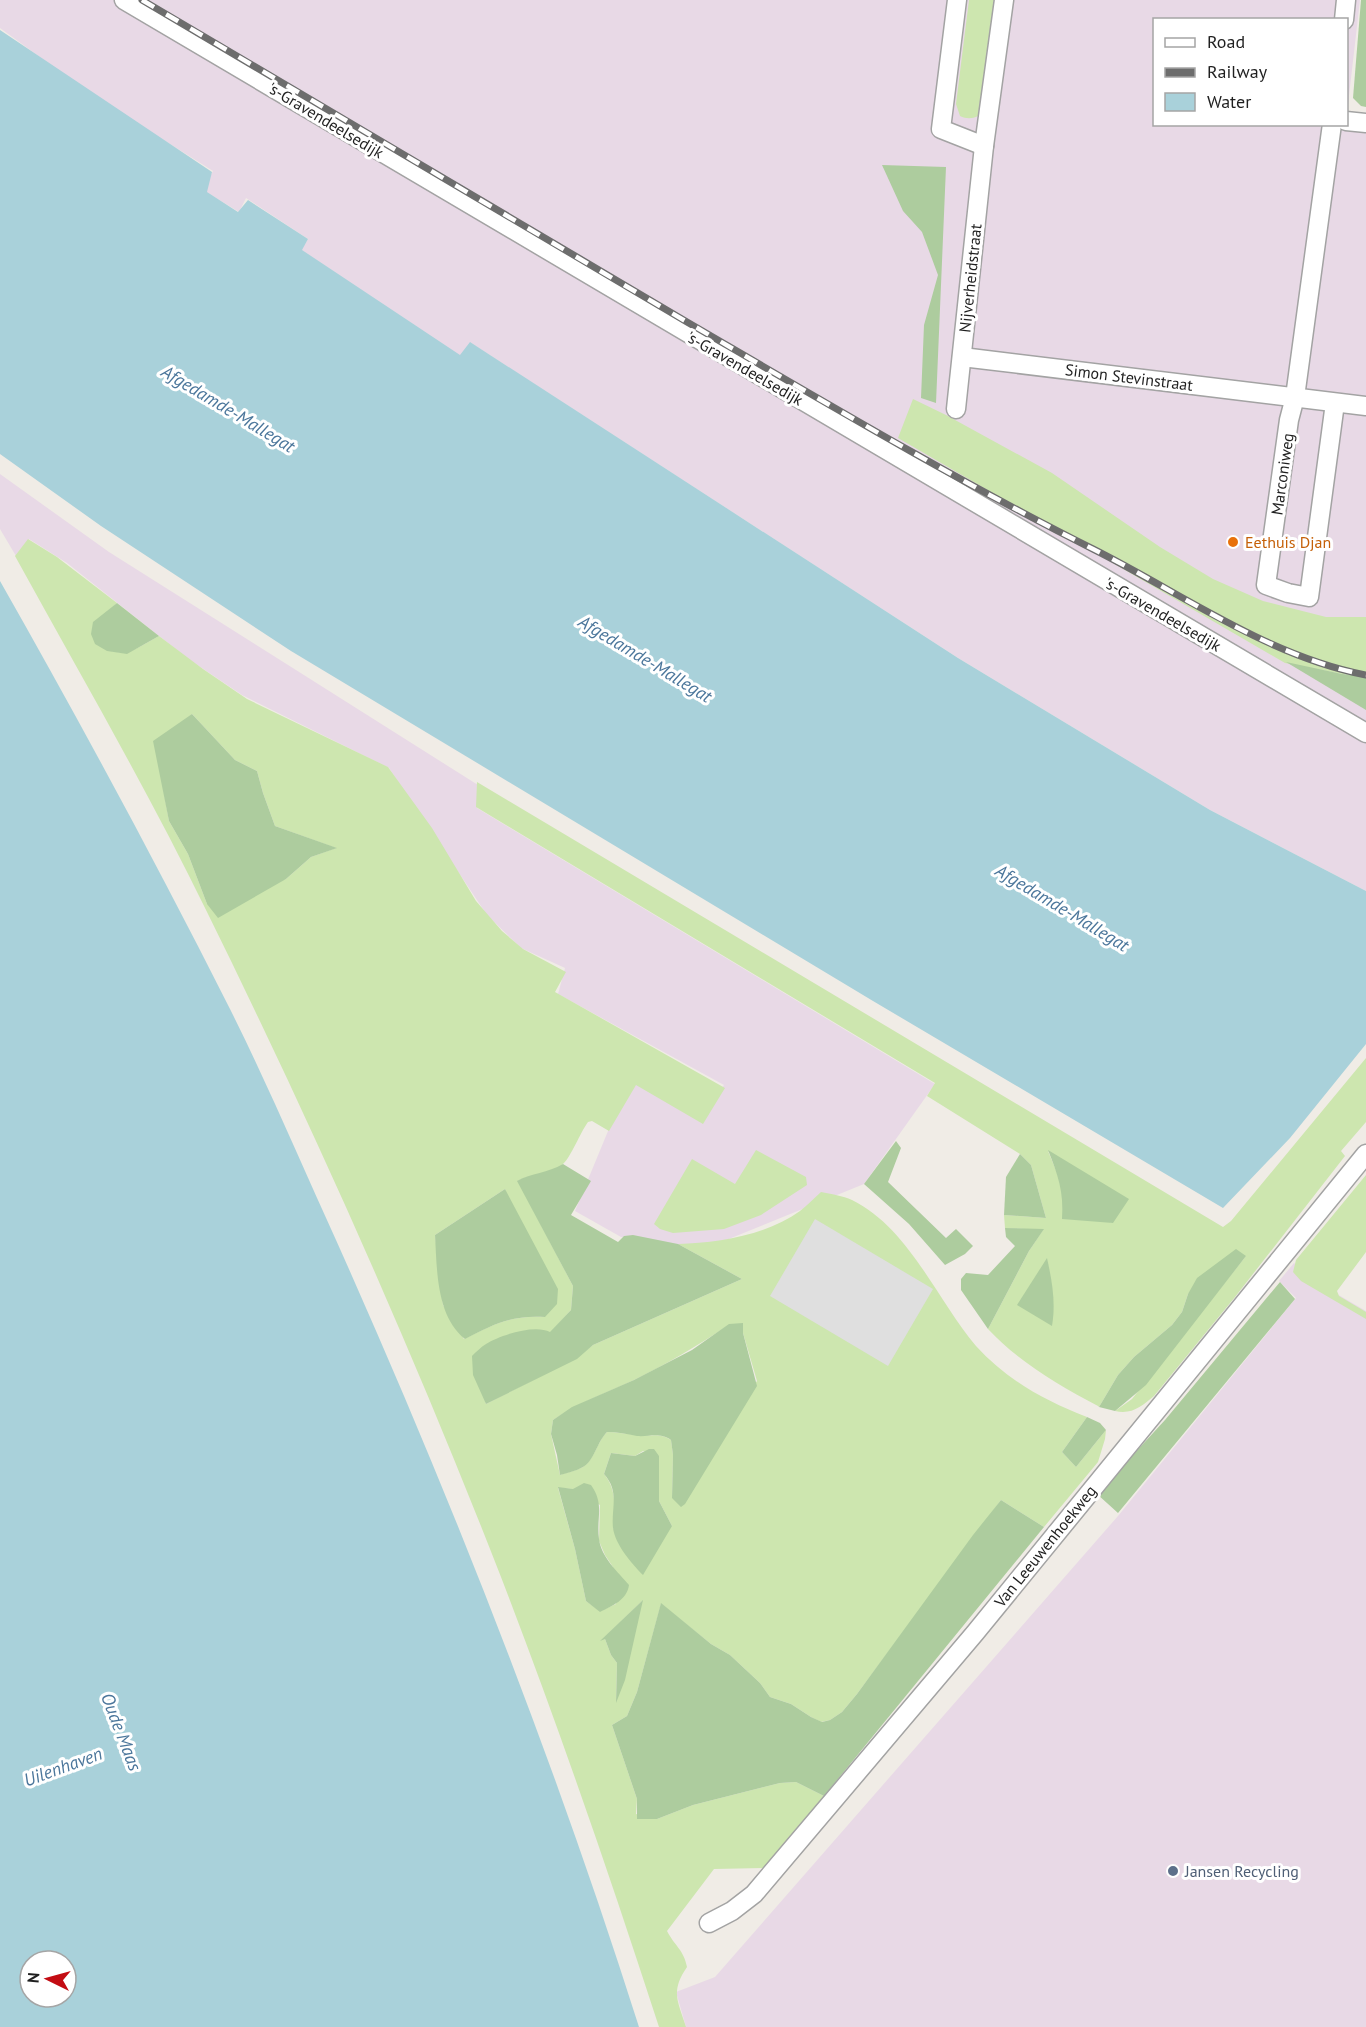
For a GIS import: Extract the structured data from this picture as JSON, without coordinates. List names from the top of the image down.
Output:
{
  "streets": {
    "street": [
      "'s-Gravendeelsedijk",
      "Nijverheidstraat",
      "Simon Stevinstraat",
      "Marconiweg",
      "Van Leeuwenhoekweg"
    ]
  },
  "crossings": [
    ["Nijverheidstraat", "Simon Stevinstraat"],
    ["Simon Stevinstraat", "Marconiweg"]
  ],
  "water": ["Afgedamde-Mallegat", "Oude Maas", "Uilenhaven"],
  "places": ["Eethuis Djan", "Jansen Recycling"],
  "legend": ["Road", "Railway", "Water"],
  "north": "left"
}
